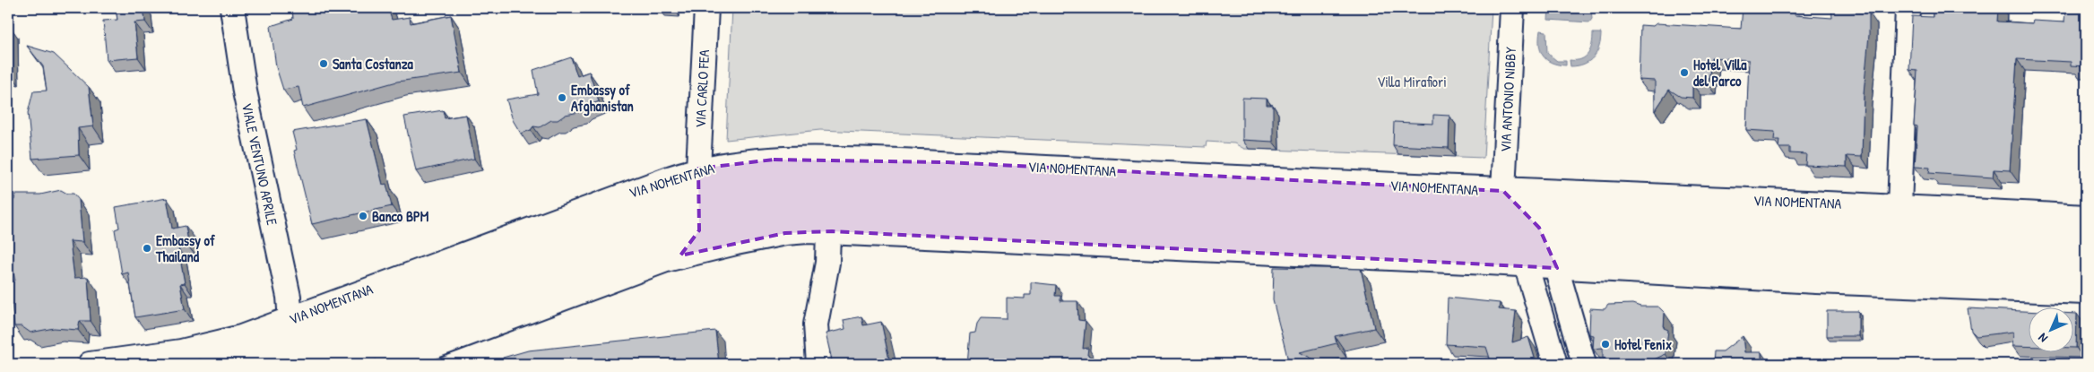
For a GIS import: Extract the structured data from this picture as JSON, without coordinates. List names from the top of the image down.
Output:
{
  "streets": {
    "main road": ["VIA NOMENTANA"],
    "street": ["VIA CARLO FEA", "VIA ANTONIO NIBBY", "VIALE VENTUNO APRILE"]
  },
  "crossings": [
    ["VIA CARLO FEA", "VIA NOMENTANA"],
    ["VIA ANTONIO NIBBY", "VIA NOMENTANA"],
    ["VIALE VENTUNO APRILE", "VIA NOMENTANA"]
  ],
  "parks": ["Villa Mirafiori"],
  "places": [
    "Santa Costanza",
    "Hotel Villa del Parco",
    "Embassy of Afghanistan",
    "Banco BPM",
    "Embassy of Thailand",
    "Hotel Fenix"
  ],
  "north": "bottom left"
}
